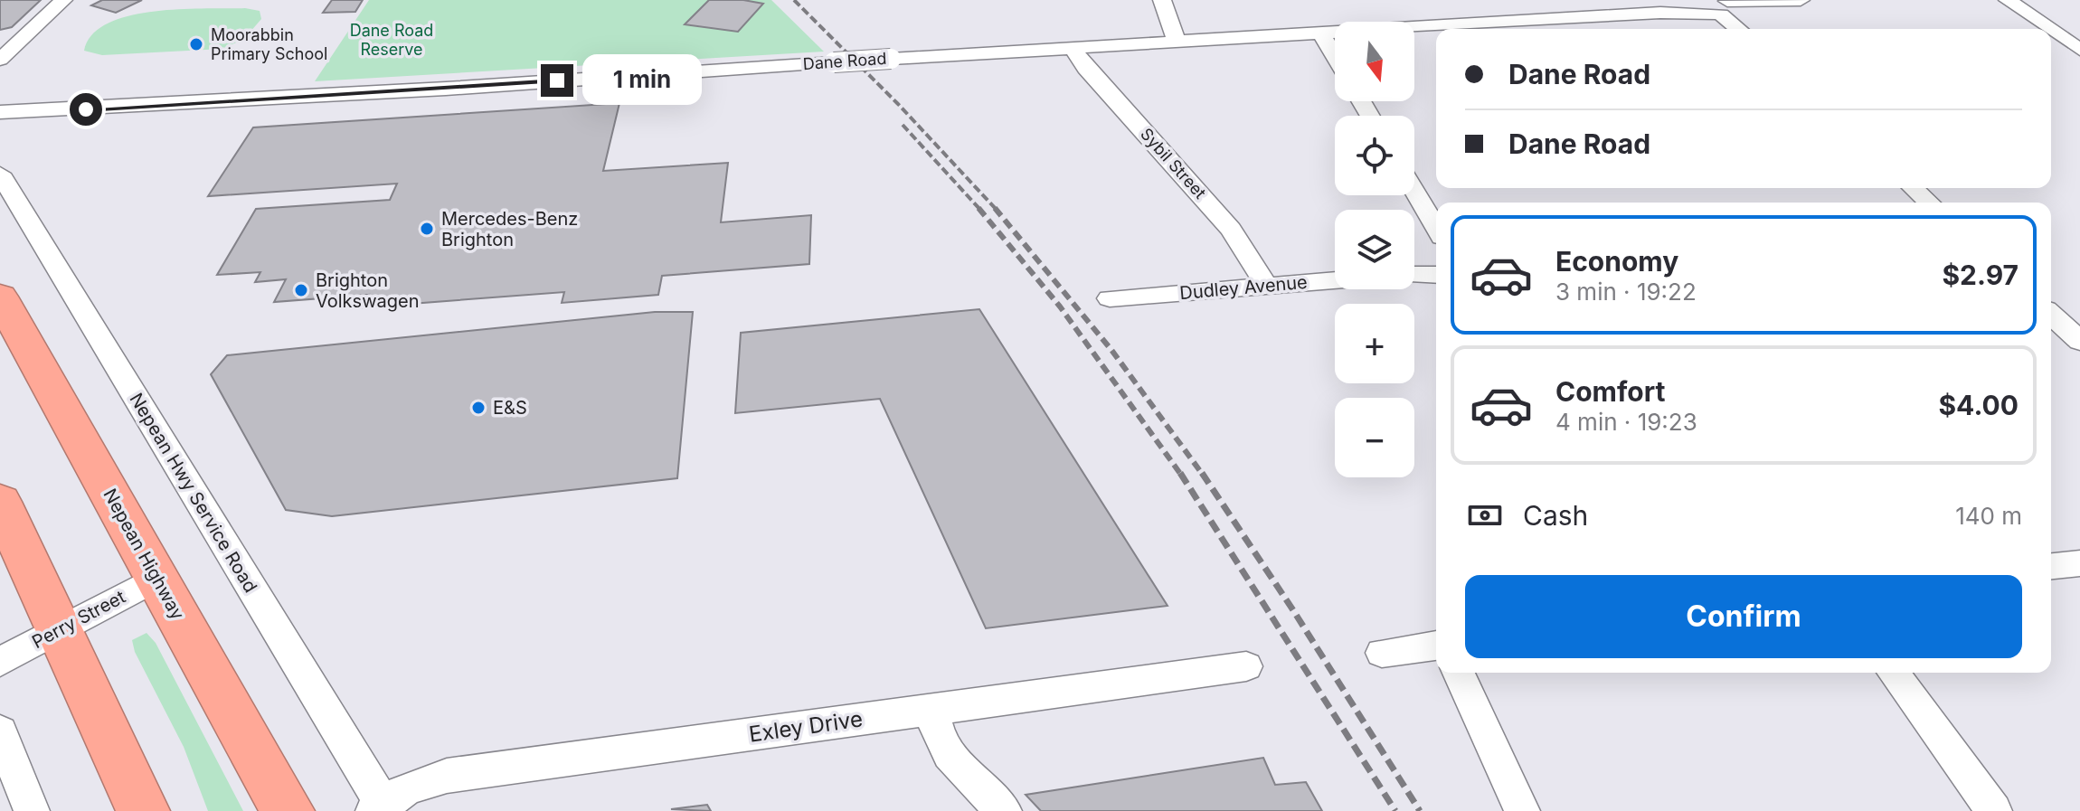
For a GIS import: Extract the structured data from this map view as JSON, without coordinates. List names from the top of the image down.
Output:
{
  "streets": {
    "highway": ["Nepean Highway"],
    "street": [
      "Dane Road",
      "Sybil Street",
      "Dudley Avenue",
      "Nepean Hwy Service Road",
      "Perry Street",
      "Exley Drive"
    ]
  },
  "crossings": [
    ["Dane Road", "Sybil Street"],
    ["Sybil Street", "Dudley Avenue"],
    ["Nepean Hwy Service Road", "Exley Drive"],
    ["Nepean Highway", "Perry Street"]
  ],
  "parks": ["Dane Road Reserve"],
  "places": [
    "Moorabbin Primary School",
    "Mercedes-Benz Brighton",
    "Brighton Volkswagen",
    "E&S"
  ],
  "north": "bottom",
  "page": {
    "map_buttons": ["+", "−"],
    "banner": ["Dane Road", "Dane Road"],
    "bubble": "1 min",
    "list": [
      {
        "name": "Economy",
        "note": "3 min · 19:22",
        "value": "$2.97"
      },
      {
        "name": "Comfort",
        "note": "4 min · 19:23",
        "value": "$4.00"
      }
    ],
    "pay": ["Cash", "140 m"],
    "buttons": "Confirm"
  }
}
